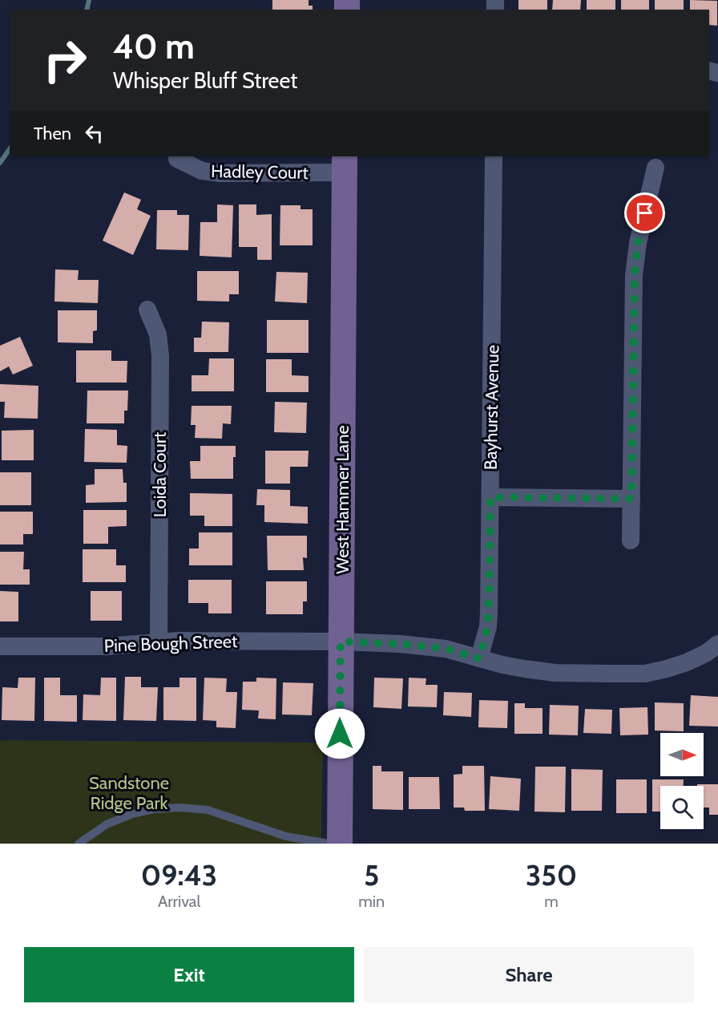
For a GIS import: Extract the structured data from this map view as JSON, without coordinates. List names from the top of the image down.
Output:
{
  "streets": {
    "street": [
      "Hadley Court",
      "Bayhurst Avenue",
      "Loida Court",
      "West Hammer Lane",
      "Pine Bough Street"
    ]
  },
  "crossings": [
    ["Hadley Court", "West Hammer Lane"],
    ["Bayhurst Avenue", "Pine Bough Street"],
    ["Loida Court", "Pine Bough Street"],
    ["West Hammer Lane", "Pine Bough Street"]
  ],
  "parks": ["Sandstone Ridge Park"],
  "north": "right",
  "page": {
    "turn": ["40 m", "Whisper Bluff Street"],
    "then": "Then",
    "eta": [
      "09:43",
      "Arrival",
      "5",
      "min",
      "350",
      "m"
    ],
    "buttons": ["Exit", "Share"]
  }
}
